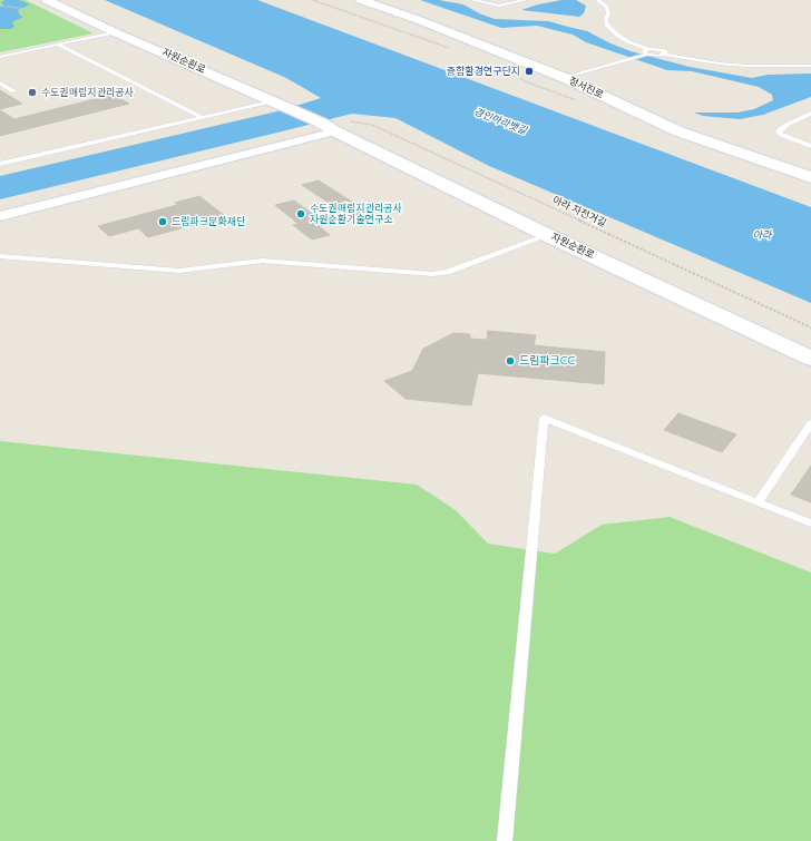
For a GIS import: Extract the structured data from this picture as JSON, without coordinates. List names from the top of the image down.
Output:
{
  "streets": {
    "main road": ["자원순환로", "정서진로"],
    "path": ["아라 자전거길"]
  },
  "crossings": [
    ["자원순환로", "아라 자전거길"]
  ],
  "water": ["경인아라뱃길", "아라"],
  "places": [
    "종합환경연구단지",
    "수도권매립지관리공사",
    "수도권매립지관리공사 자원순환기술연구소",
    "드림파크문화재단",
    "드림파크CC"
  ]
}
